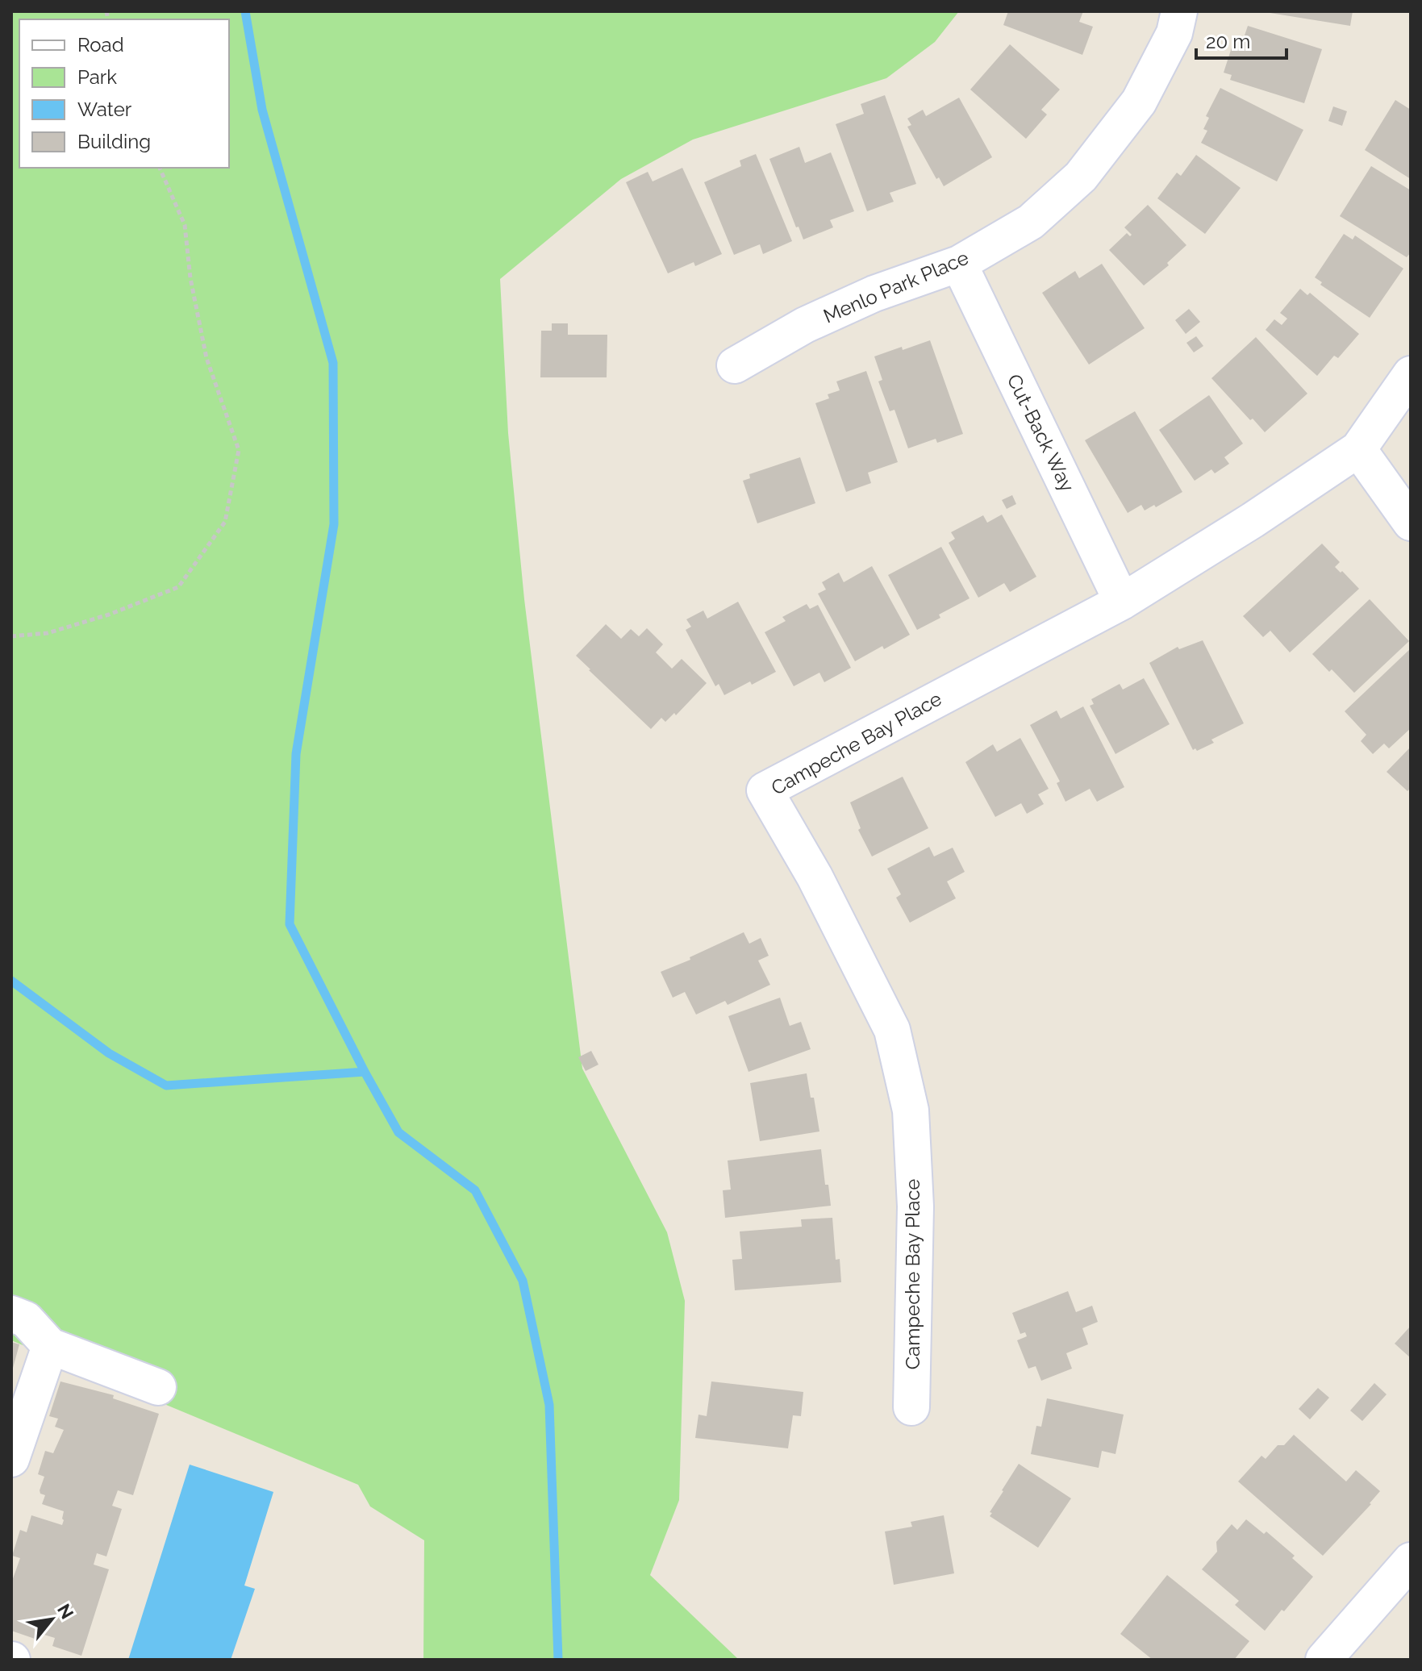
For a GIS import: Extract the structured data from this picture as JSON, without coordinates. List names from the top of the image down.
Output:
{
  "streets": {
    "street": ["Menlo Park Place", "Cut-Back Way", "Campeche Bay Place"]
  },
  "crossings": [
    ["Menlo Park Place", "Cut-Back Way"],
    ["Cut-Back Way", "Campeche Bay Place"]
  ],
  "legend": [
    "Road",
    "Park",
    "Water",
    "Building"
  ],
  "scale_bar": "20 m",
  "north": "top right"
}
